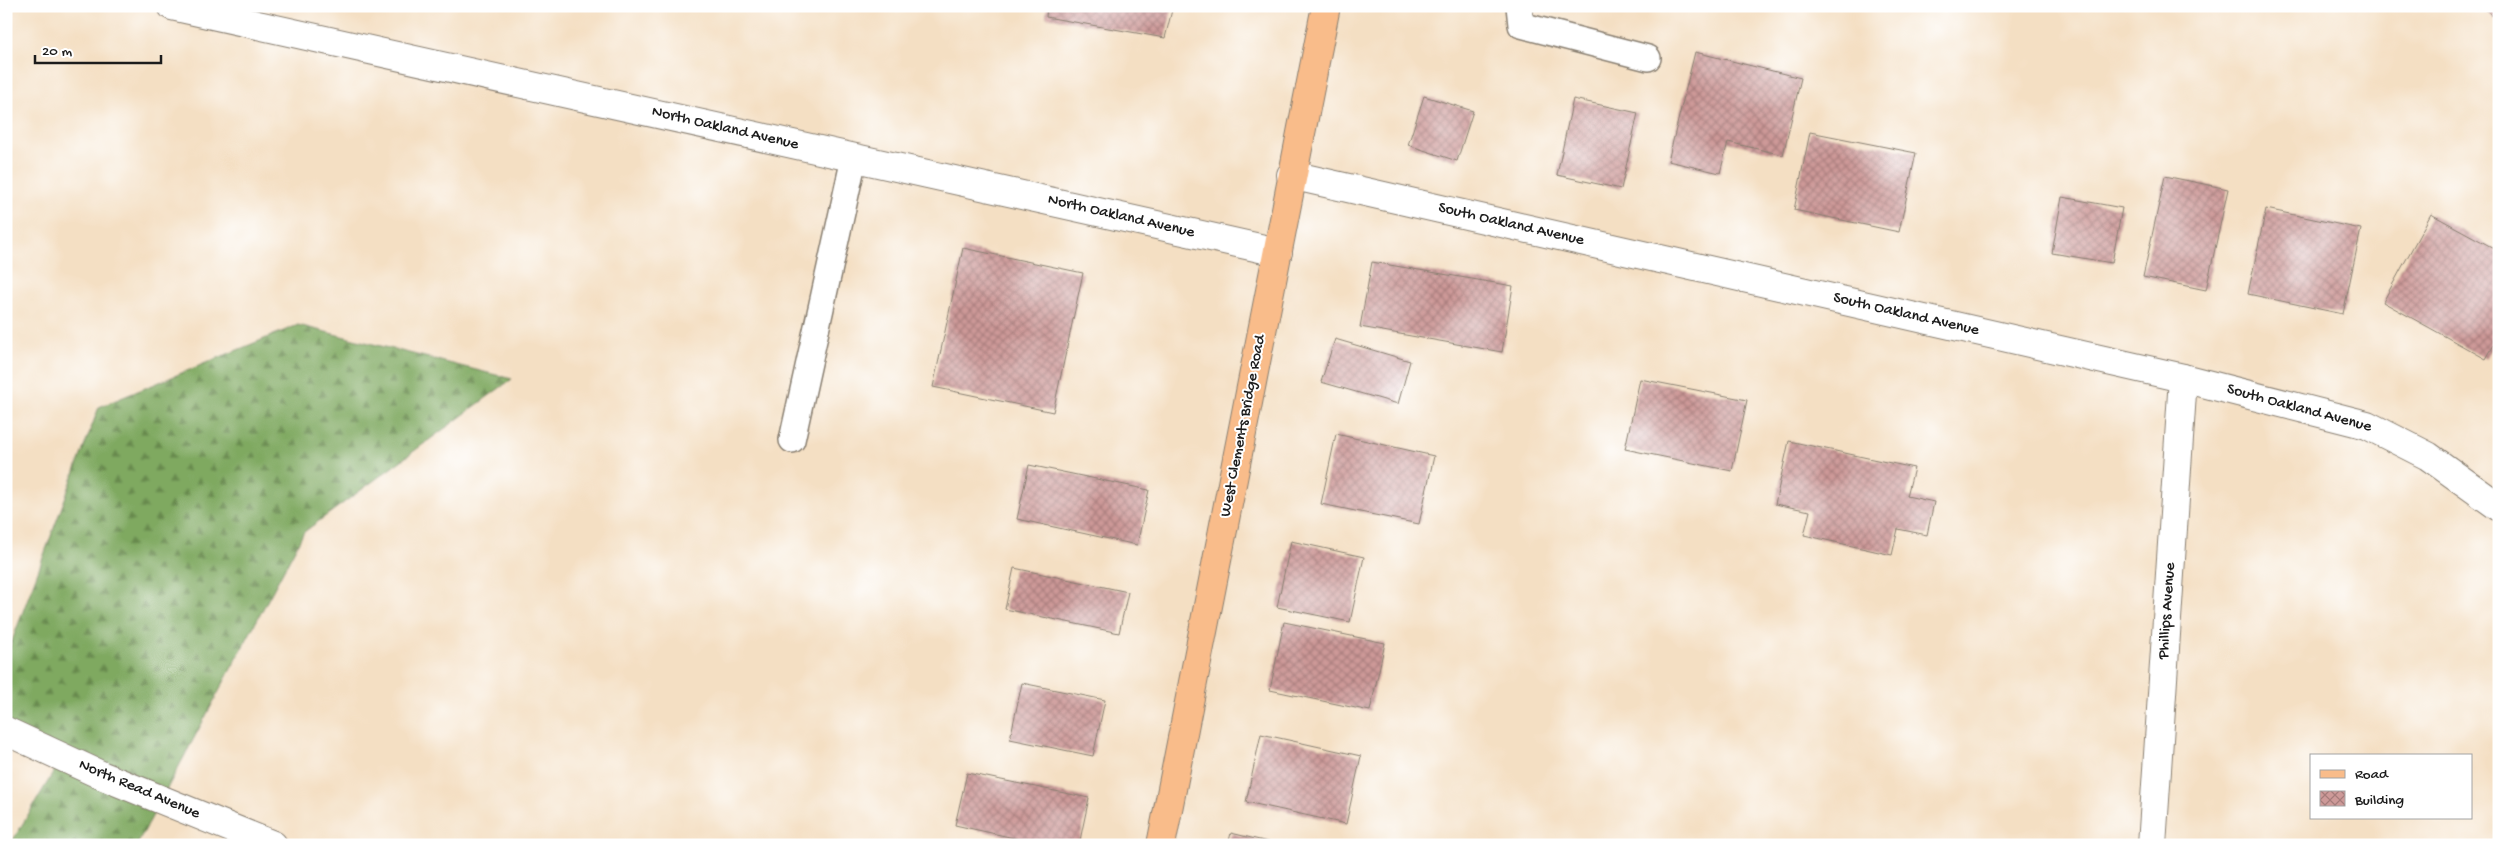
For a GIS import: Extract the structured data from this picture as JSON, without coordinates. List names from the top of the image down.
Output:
{
  "streets": {
    "main road": ["West Clements Bridge Road"],
    "street": [
      "North Oakland Avenue",
      "South Oakland Avenue",
      "Phillips Avenue",
      "North Read Avenue"
    ]
  },
  "crossings": [
    ["North Oakland Avenue", "West Clements Bridge Road"],
    ["South Oakland Avenue", "West Clements Bridge Road"],
    ["South Oakland Avenue", "Phillips Avenue"]
  ],
  "legend": ["Road", "Building"],
  "scale_bar": "20 m"
}
